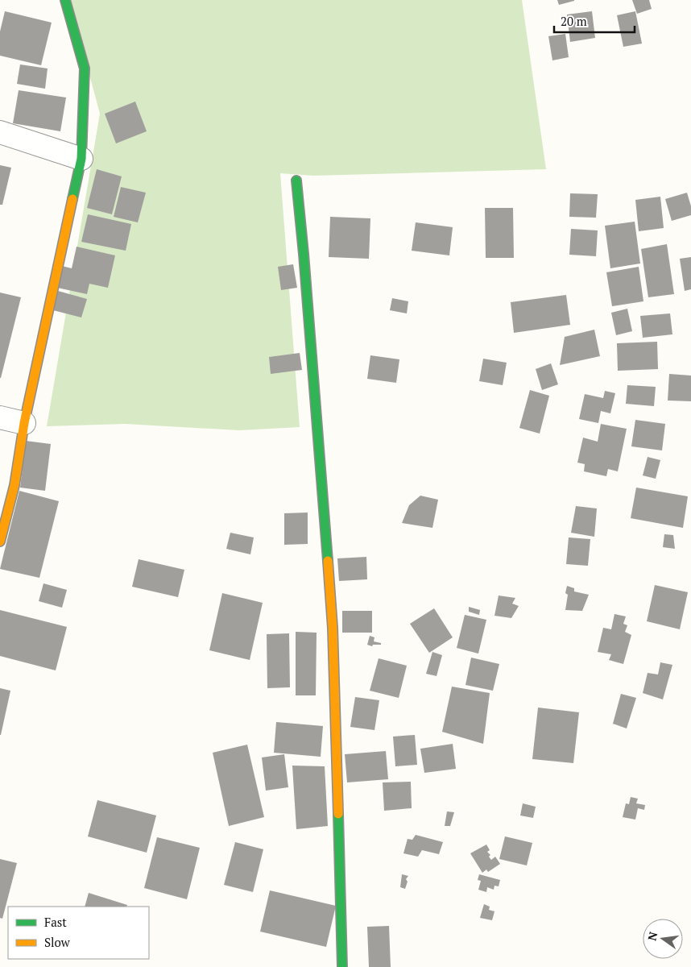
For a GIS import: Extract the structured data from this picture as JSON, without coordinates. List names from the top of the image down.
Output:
{
  "legend": ["Fast", "Slow"],
  "scale_bar": "20 m",
  "north": "left"
}
